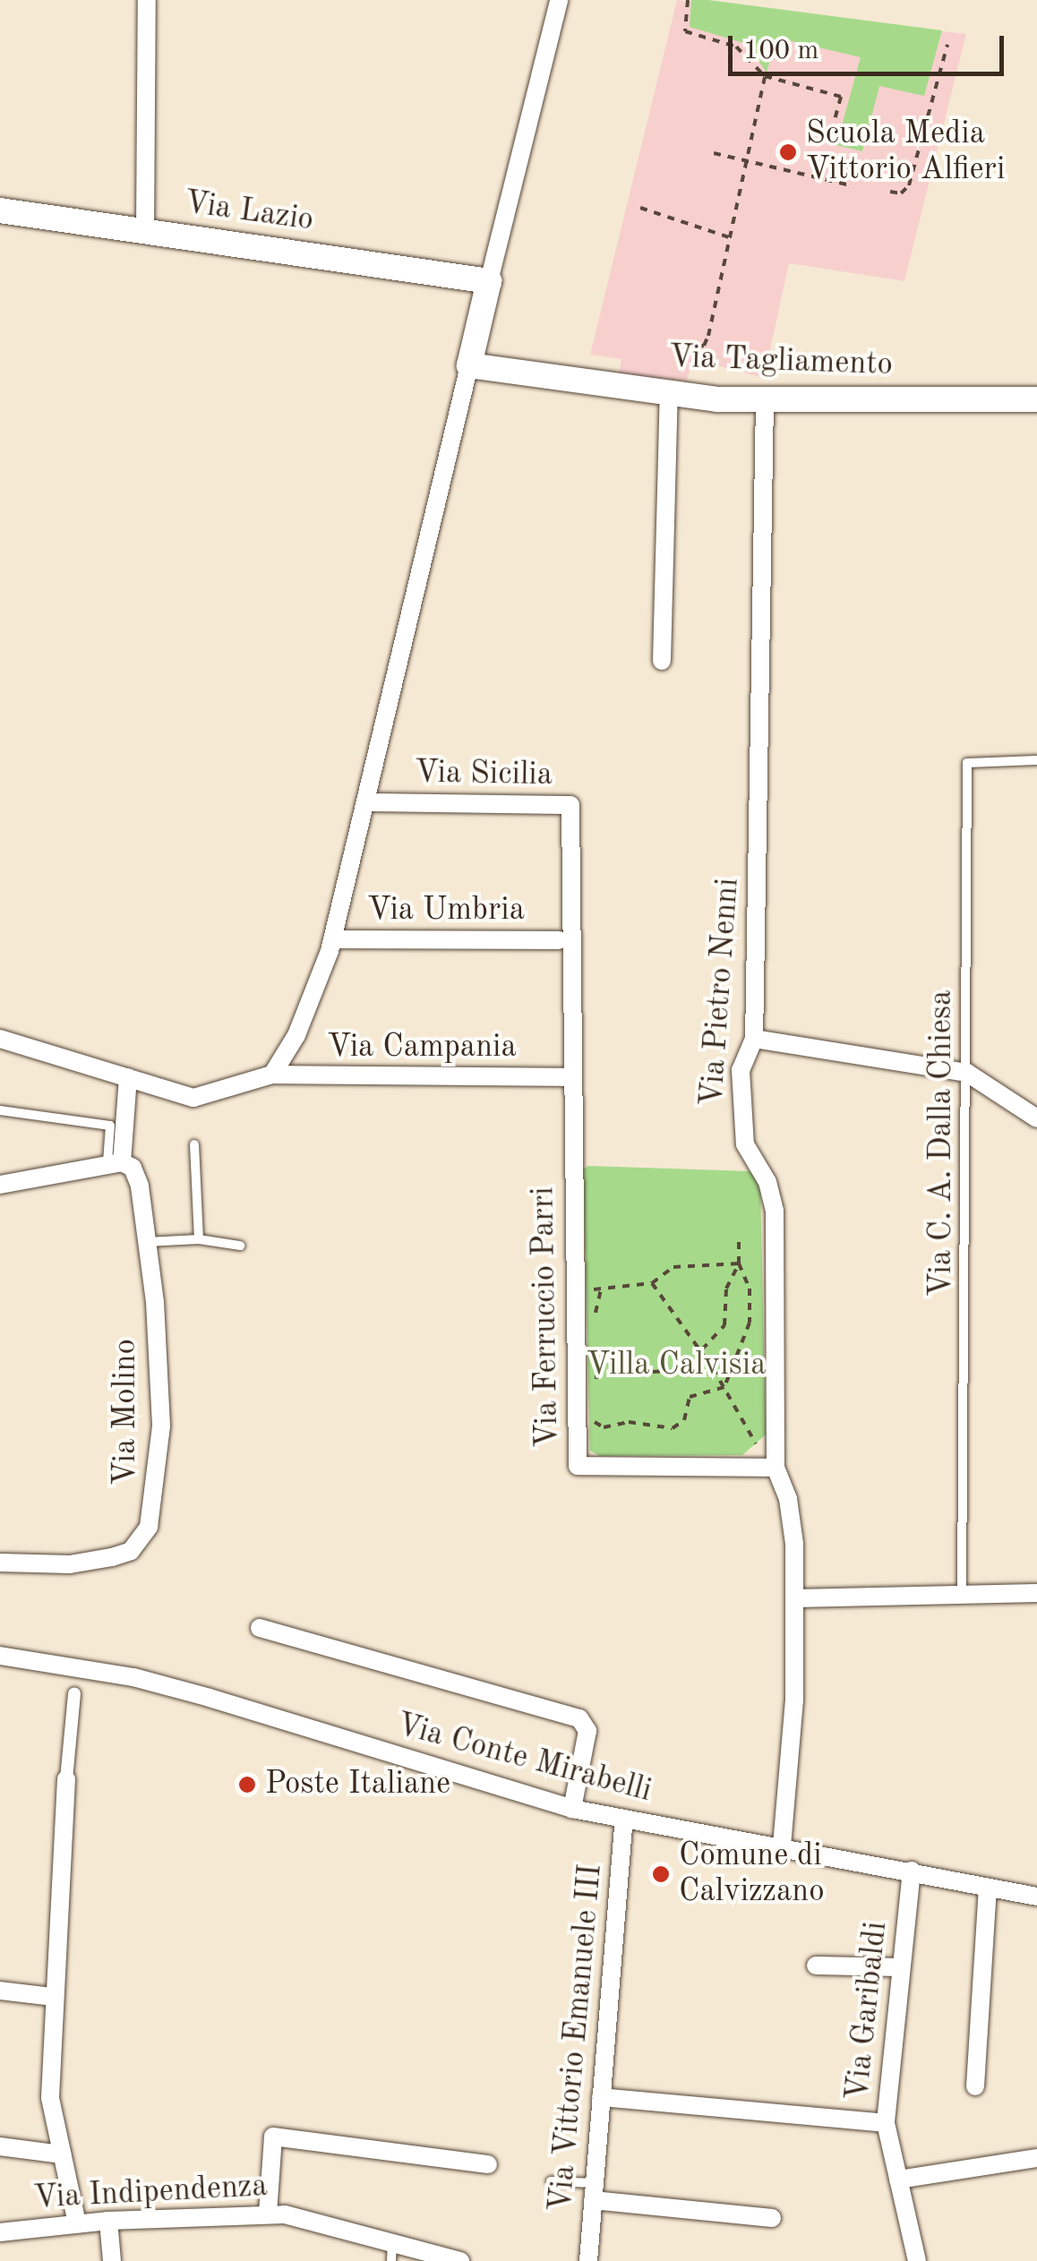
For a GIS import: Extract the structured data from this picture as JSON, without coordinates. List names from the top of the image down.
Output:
{
  "streets": {
    "main road": ["Via Lazio", "Via Tagliamento"],
    "street": [
      "Via Sicilia",
      "Via Umbria",
      "Via Pietro Nenni",
      "Via Campania",
      "Via Ferruccio Parri",
      "Via Molino",
      "Via Conte Mirabelli",
      "Via Garibaldi",
      "Via Vittorio Emanuele III",
      "Via Indipendenza"
    ],
    "lane": ["Via C. A. Dalla Chiesa"]
  },
  "crossings": [
    ["Via Tagliamento", "Via Pietro Nenni"],
    ["Via Sicilia", "Via Umbria"],
    ["Via Sicilia", "Via Ferruccio Parri"],
    ["Via Umbria", "Via Ferruccio Parri"],
    ["Via Pietro Nenni", "Via Ferruccio Parri"],
    ["Via Pietro Nenni", "Via Conte Mirabelli"],
    ["Via Campania", "Via Ferruccio Parri"],
    ["Via Conte Mirabelli", "Via Garibaldi"],
    ["Via Conte Mirabelli", "Via Vittorio Emanuele III"]
  ],
  "parks": ["Villa Calvisia"],
  "places": ["Scuola Media Vittorio Alfieri", "Poste Italiane", "Comune di Calvizzano"],
  "scale_bar": "100 m"
}
